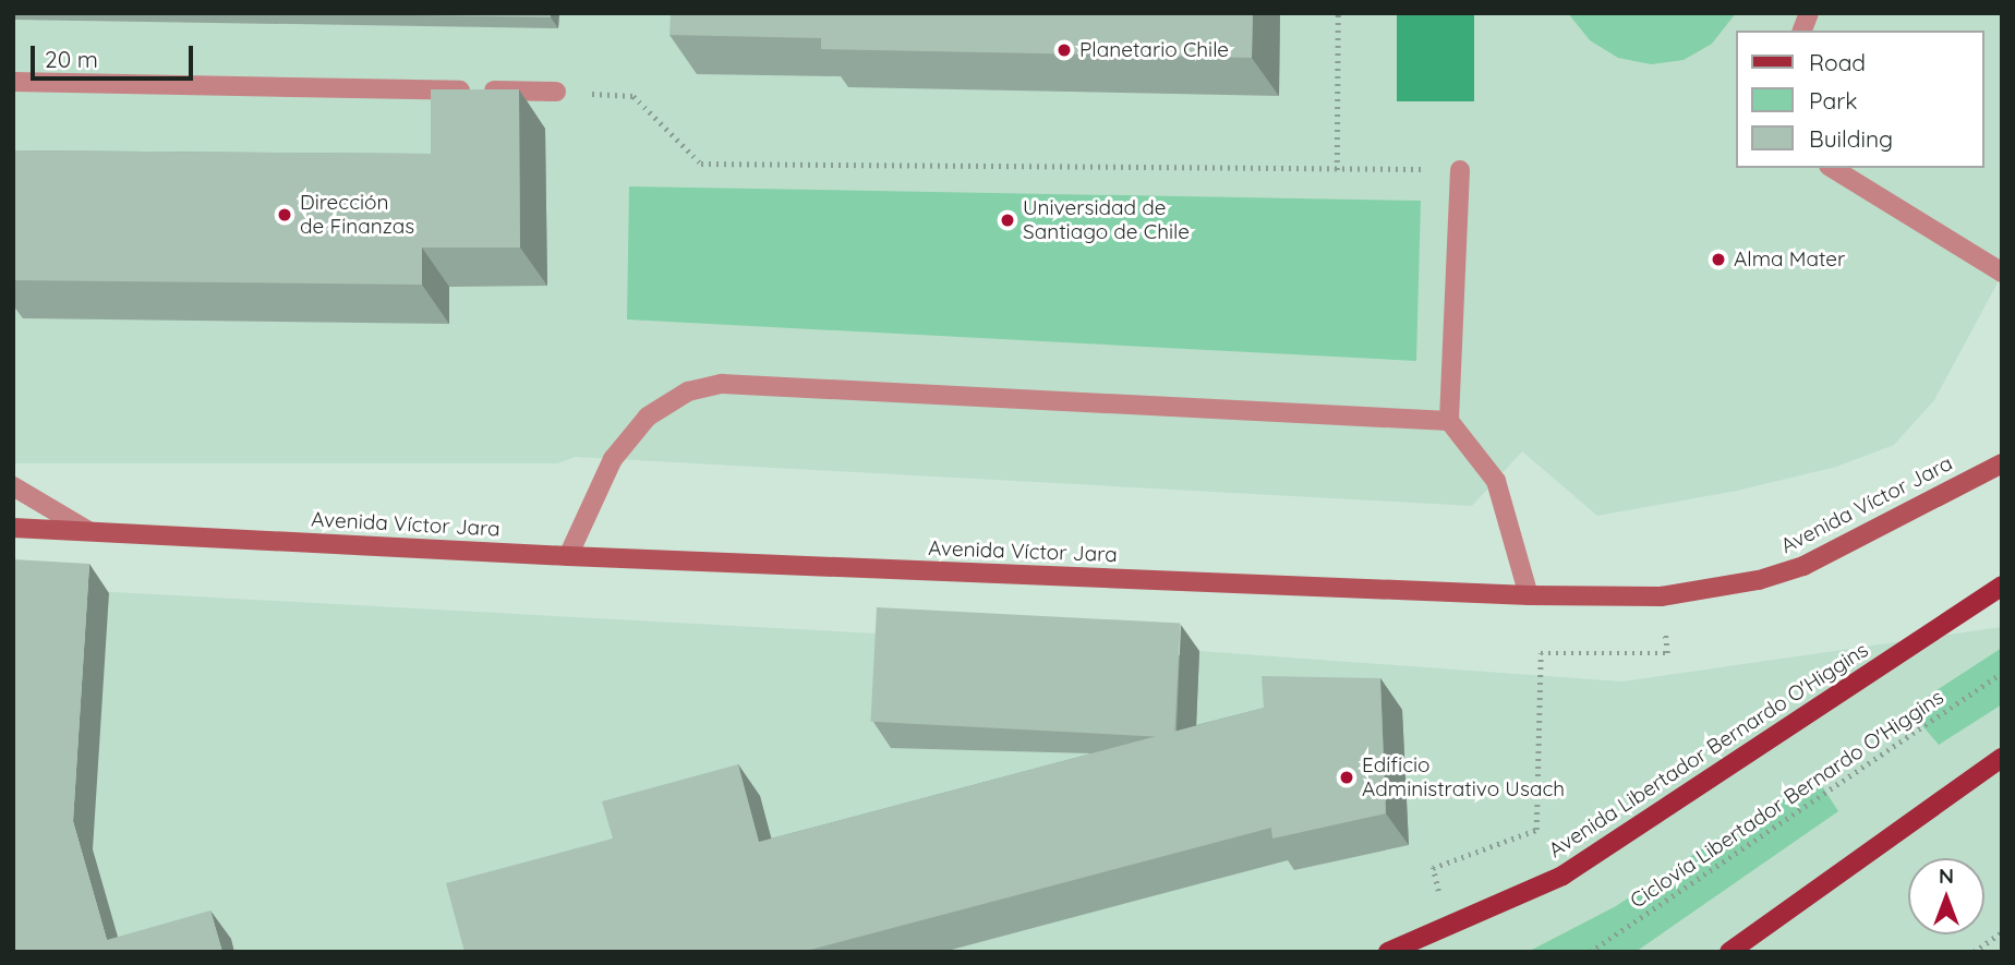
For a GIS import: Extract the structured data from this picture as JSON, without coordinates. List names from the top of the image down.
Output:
{
  "streets": {
    "main road": ["Avenida Víctor Jara", "Avenida Libertador Bernardo O'Higgins"],
    "path": ["Ciclovía Libertador Bernardo O'Higgins"]
  },
  "places": [
    "Planetario Chile",
    "Dirección de Finanzas",
    "Universidad de Santiago de Chile",
    "Alma Mater",
    "Edificio Administrativo Usach"
  ],
  "legend": ["Road", "Park", "Building"],
  "scale_bar": "20 m",
  "north": "top"
}
